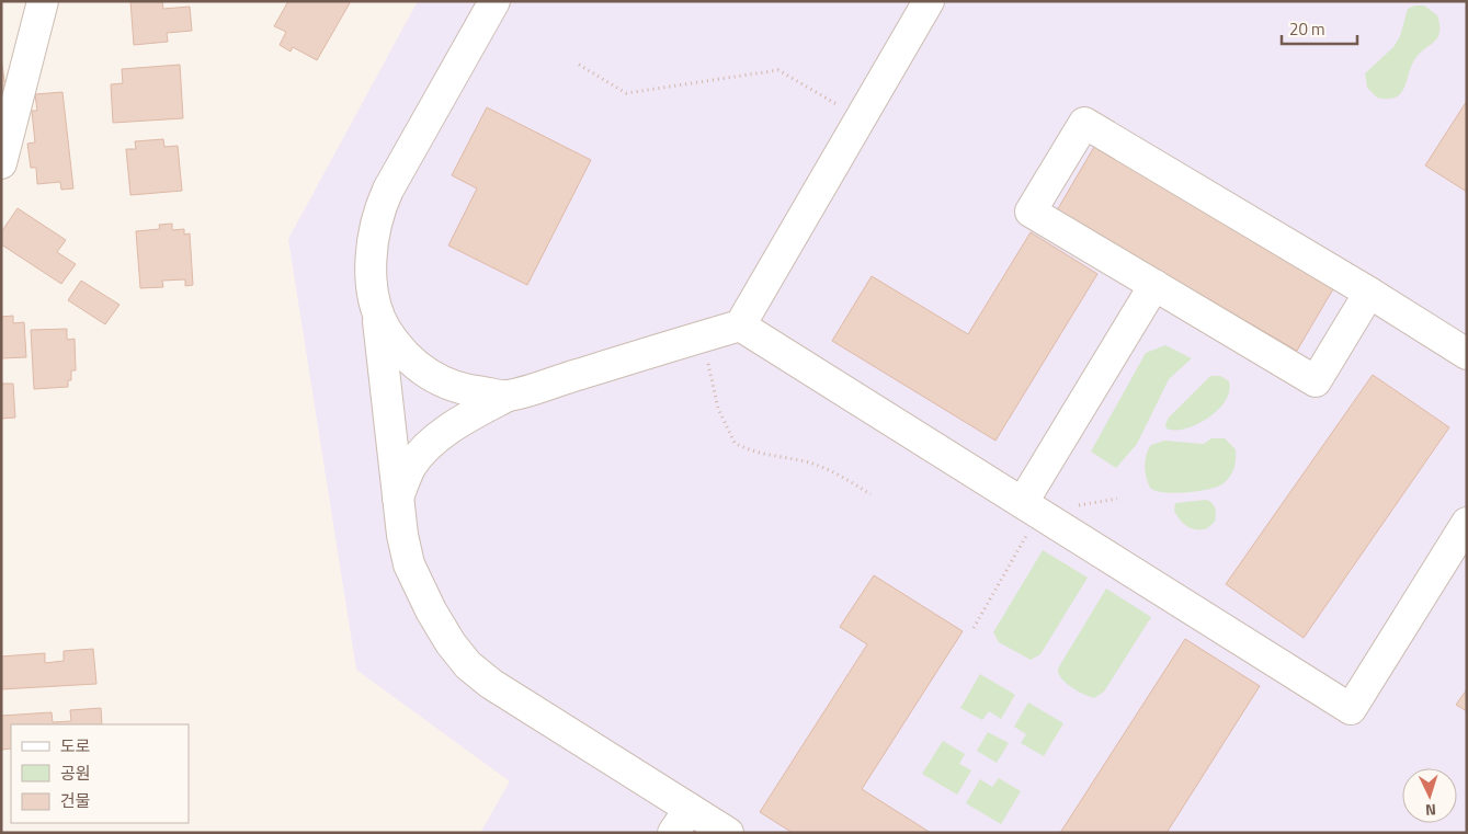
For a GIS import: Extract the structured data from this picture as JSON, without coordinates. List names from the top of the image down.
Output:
{
  "legend": ["도로", "공원", "건물"],
  "scale_bar": "20 m",
  "north": "bottom"
}
